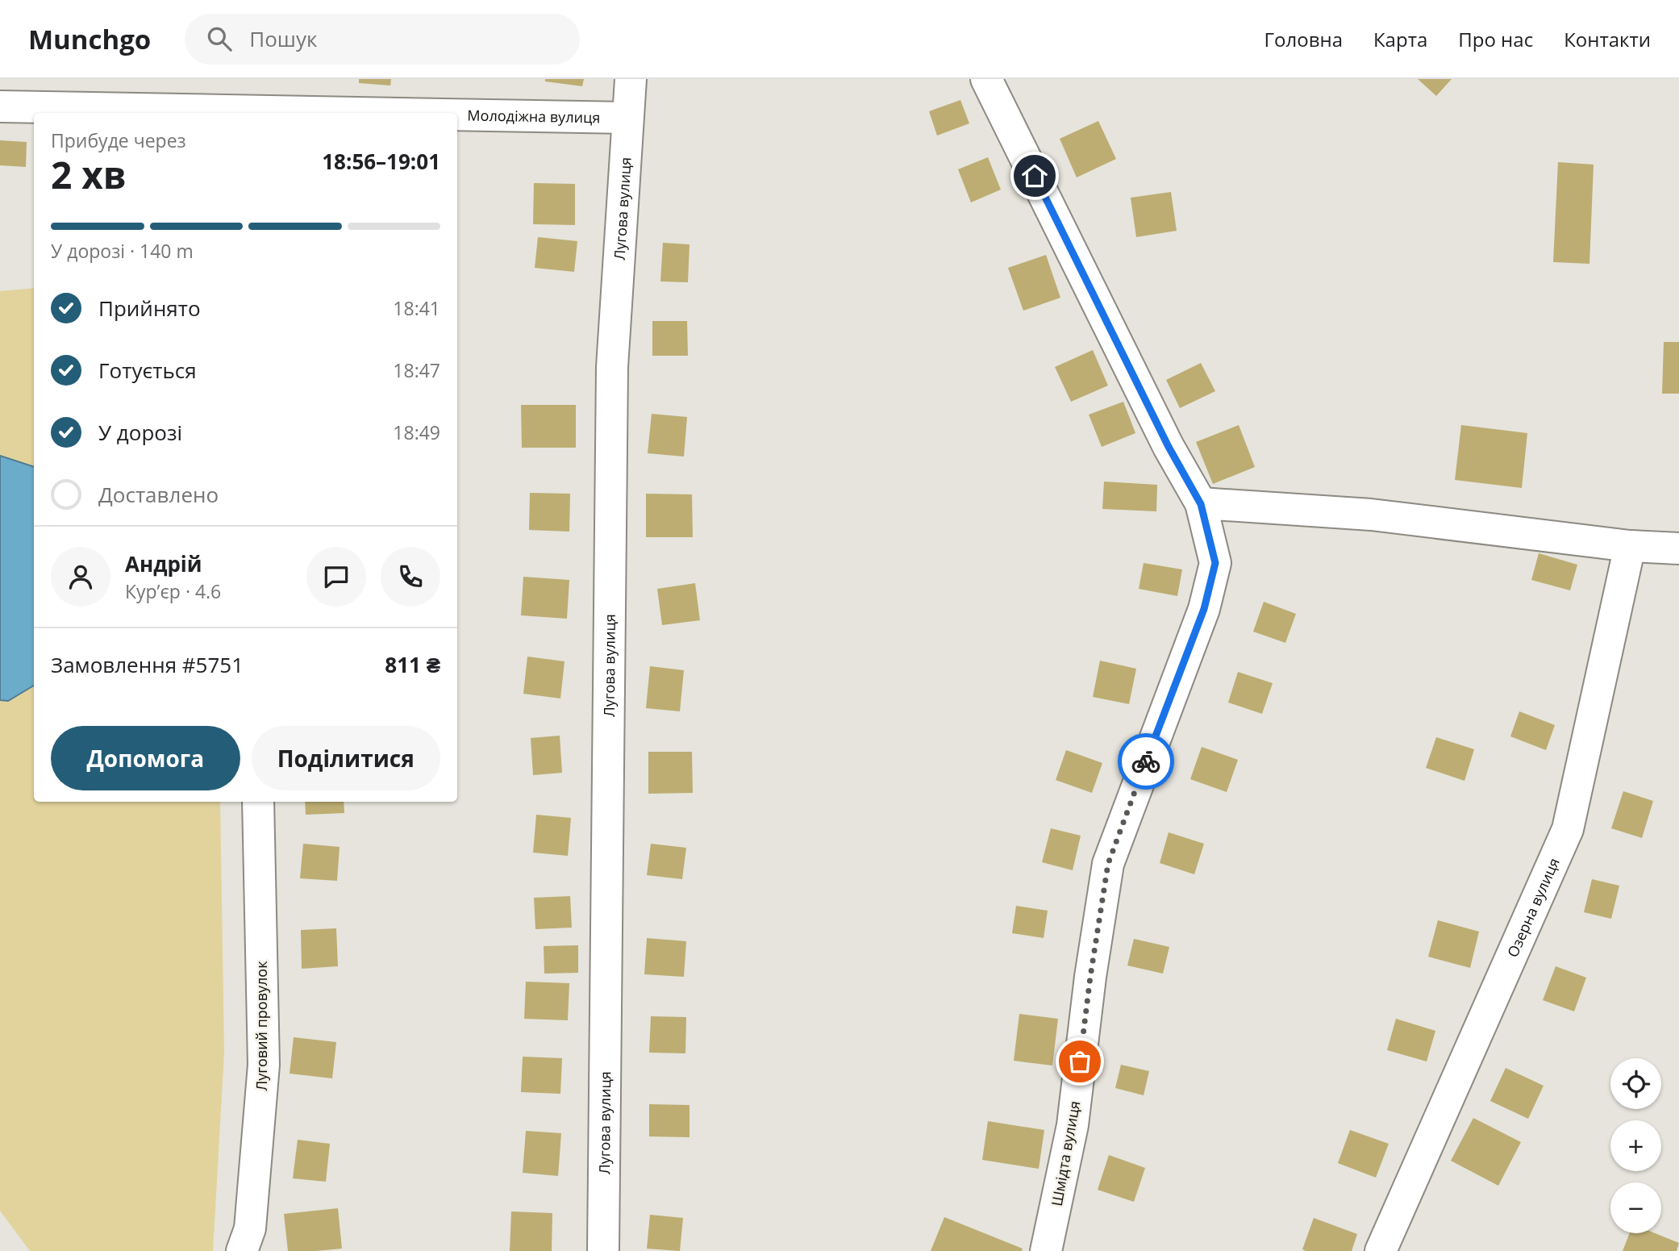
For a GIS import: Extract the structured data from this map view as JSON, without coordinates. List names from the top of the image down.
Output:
{
  "streets": {
    "street": [
      "Молодіжна вулиця",
      "Лугова вулиця",
      "Озерна вулиця",
      "Луговий провулок",
      "Шмідта вулиця"
    ]
  },
  "crossings": [
    ["Молодіжна вулиця", "Лугова вулиця"]
  ],
  "page": {
    "header": "Munchgo",
    "search": "Пошук",
    "nav": [
      "Головна",
      "Карта",
      "Про нас",
      "Контакти"
    ],
    "heading": ["2 хв", "Прибуде через", "18:56–19:01"],
    "panel": [
      "Андрій",
      "Кур’єр · 4.6",
      "Замовлення #5751",
      "811 ₴"
    ],
    "bar": "У дорозі · 140 m",
    "list": [
      ["Прийнято", "18:41"],
      ["Готується", "18:47"],
      ["У дорозі", "18:49"],
      "Доставлено"
    ],
    "buttons": ["Допомога", "Поділитися"],
    "map_buttons": ["+", "−"]
  }
}
